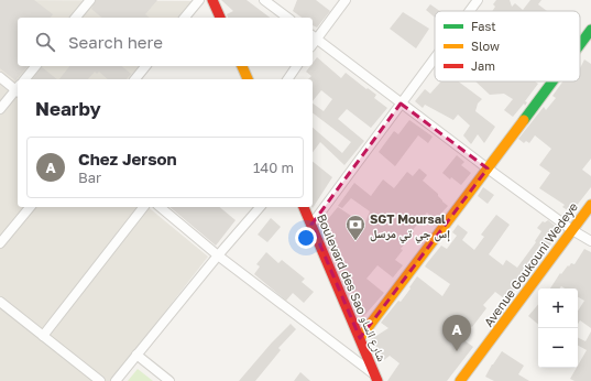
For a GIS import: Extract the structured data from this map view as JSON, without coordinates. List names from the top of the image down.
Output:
{
  "streets": {
    "street": ["Avenue Goukouni Wedeye", "Boulevard des Sao شارع الساو"]
  },
  "places": {
    "bank": ["SGT Moursal إس جي تي مرسل"]
  },
  "legend": ["Fast", "Slow", "Jam"],
  "page": {
    "search": "Search here",
    "heading": "Nearby",
    "list": [
      {
        "mark": "A",
        "name": "Chez Jerson",
        "note": "Bar",
        "value": "140 m"
      }
    ],
    "map_buttons": ["+", "−"],
    "pins": "A"
  }
}
